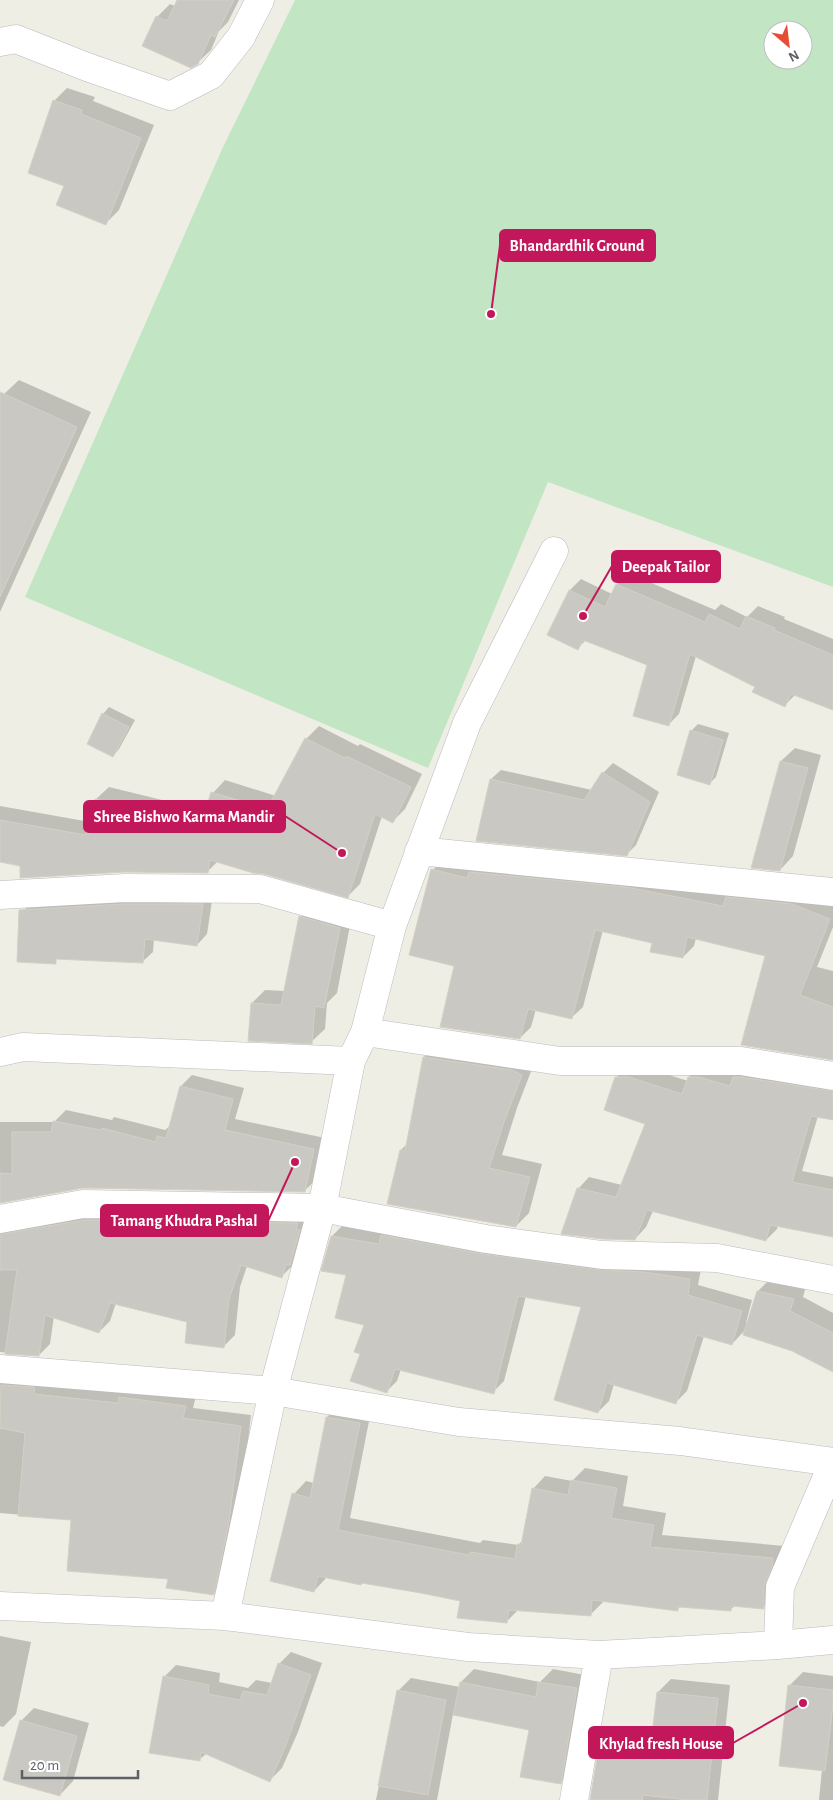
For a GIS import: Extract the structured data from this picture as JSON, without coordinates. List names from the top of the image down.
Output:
{
  "places": [
    "Bhandardhik Ground",
    "Deepak Tailor",
    "Shree Bishwo Karma Mandir",
    "Tamang Khudra Pashal",
    "Khylad fresh House"
  ],
  "scale_bar": "20 m",
  "north": "bottom right"
}
